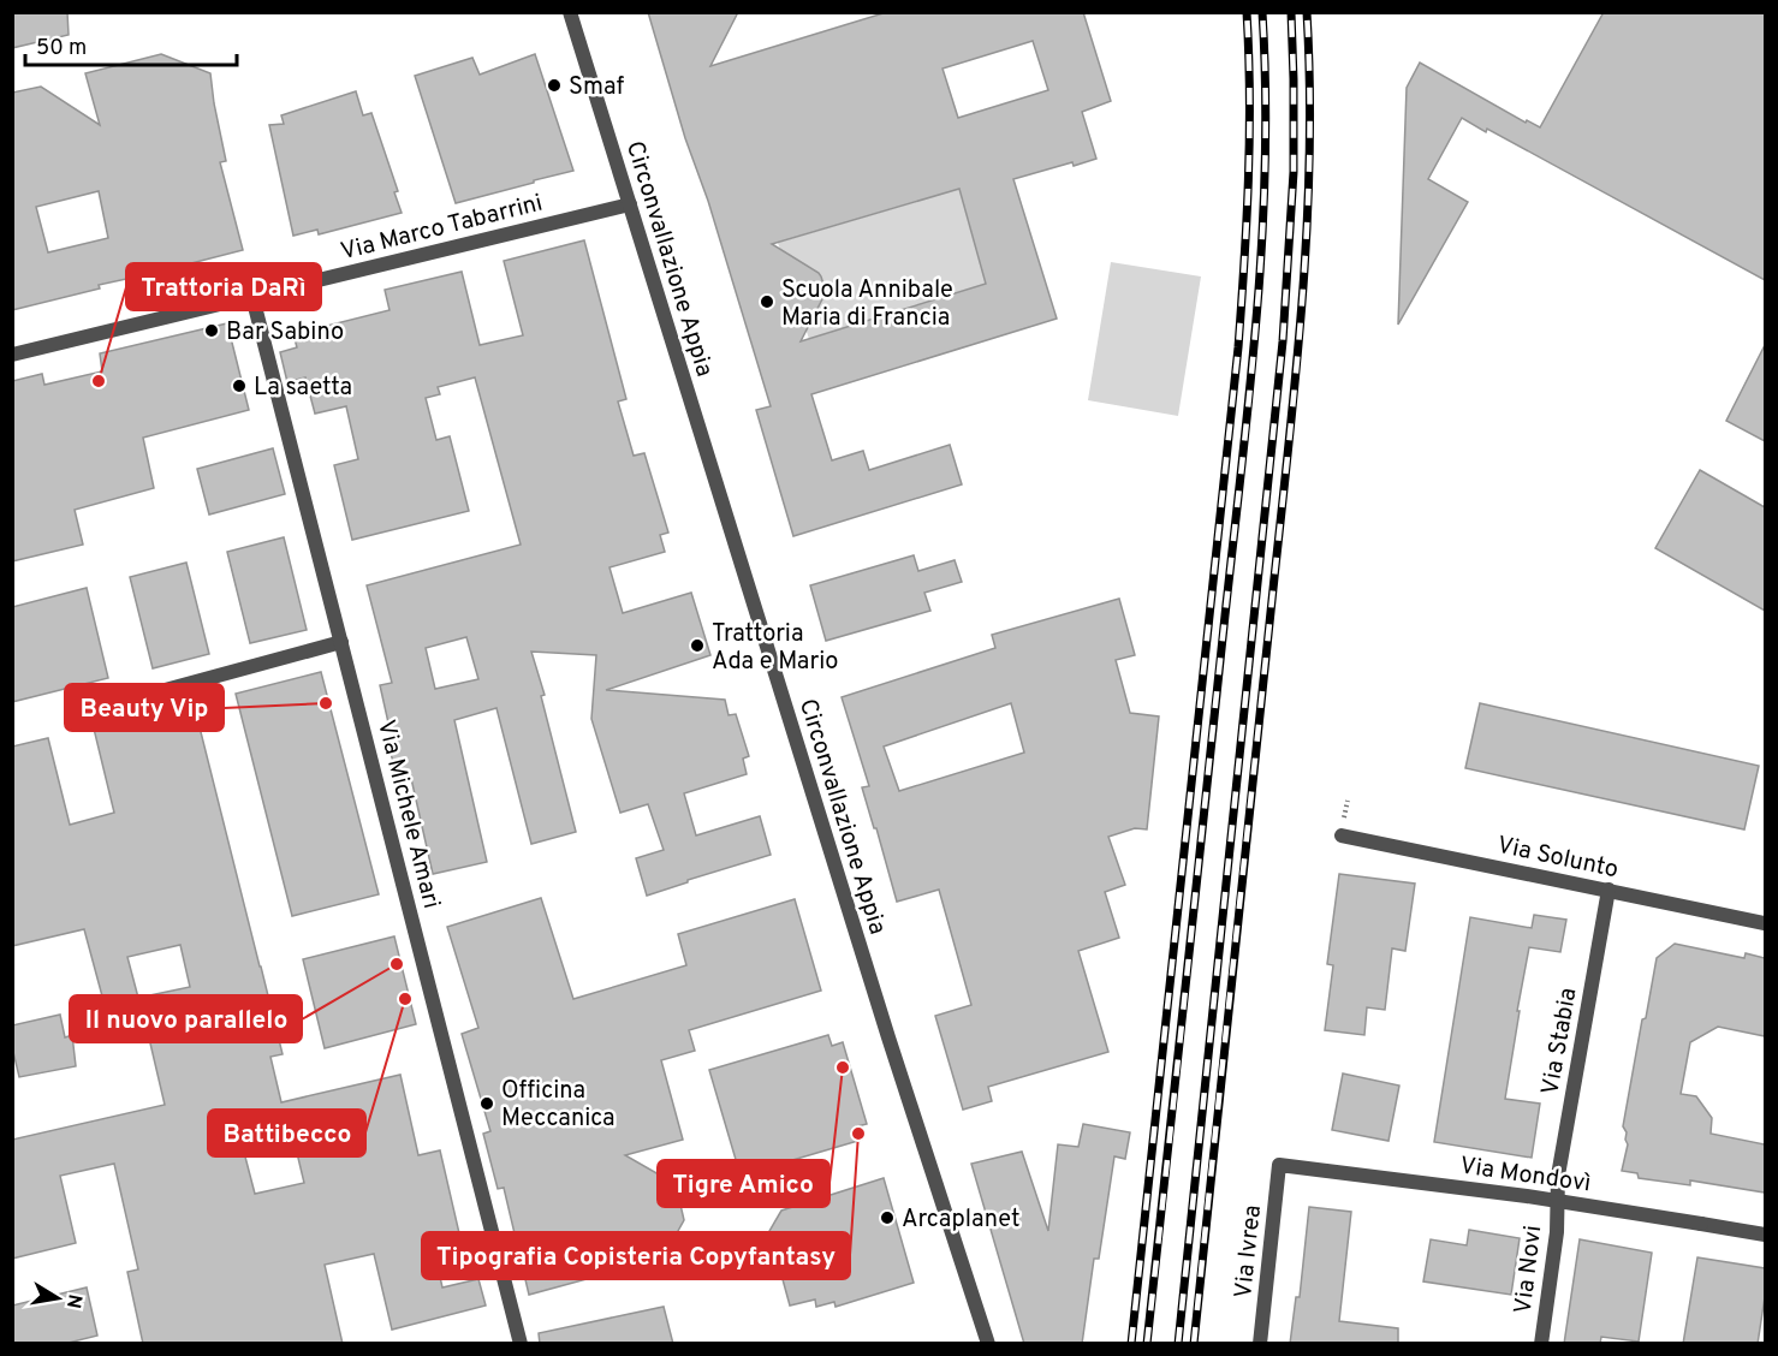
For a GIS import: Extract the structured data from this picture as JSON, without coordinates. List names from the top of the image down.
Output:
{
  "streets": {
    "street": [
      "Via Marco Tabarrini",
      "Circonvallazione Appia",
      "Via Michele Amari",
      "Via Solunto",
      "Via Stabia",
      "Via Mondovì",
      "Via Ivrea",
      "Via Novi"
    ]
  },
  "crossings": [
    ["Via Marco Tabarrini", "Circonvallazione Appia"],
    ["Via Marco Tabarrini", "Via Michele Amari"],
    ["Via Solunto", "Via Stabia"],
    ["Via Stabia", "Via Mondovì"],
    ["Via Stabia", "Via Novi"],
    ["Via Mondovì", "Via Ivrea"],
    ["Via Mondovì", "Via Novi"]
  ],
  "places": [
    "Smaf",
    "Scuola Annibale Maria di Francia",
    "Bar Sabino",
    "Trattoria DaRì",
    "La saetta",
    "Trattoria Ada e Mario",
    "Beauty Vip",
    "Il nuovo parallelo",
    "Battibecco",
    "Tigre Amico",
    "Officina Meccanica",
    "Tipografia Copisteria Copyfantasy",
    "Arcaplanet"
  ],
  "scale_bar": "50 m",
  "north": "right"
}
